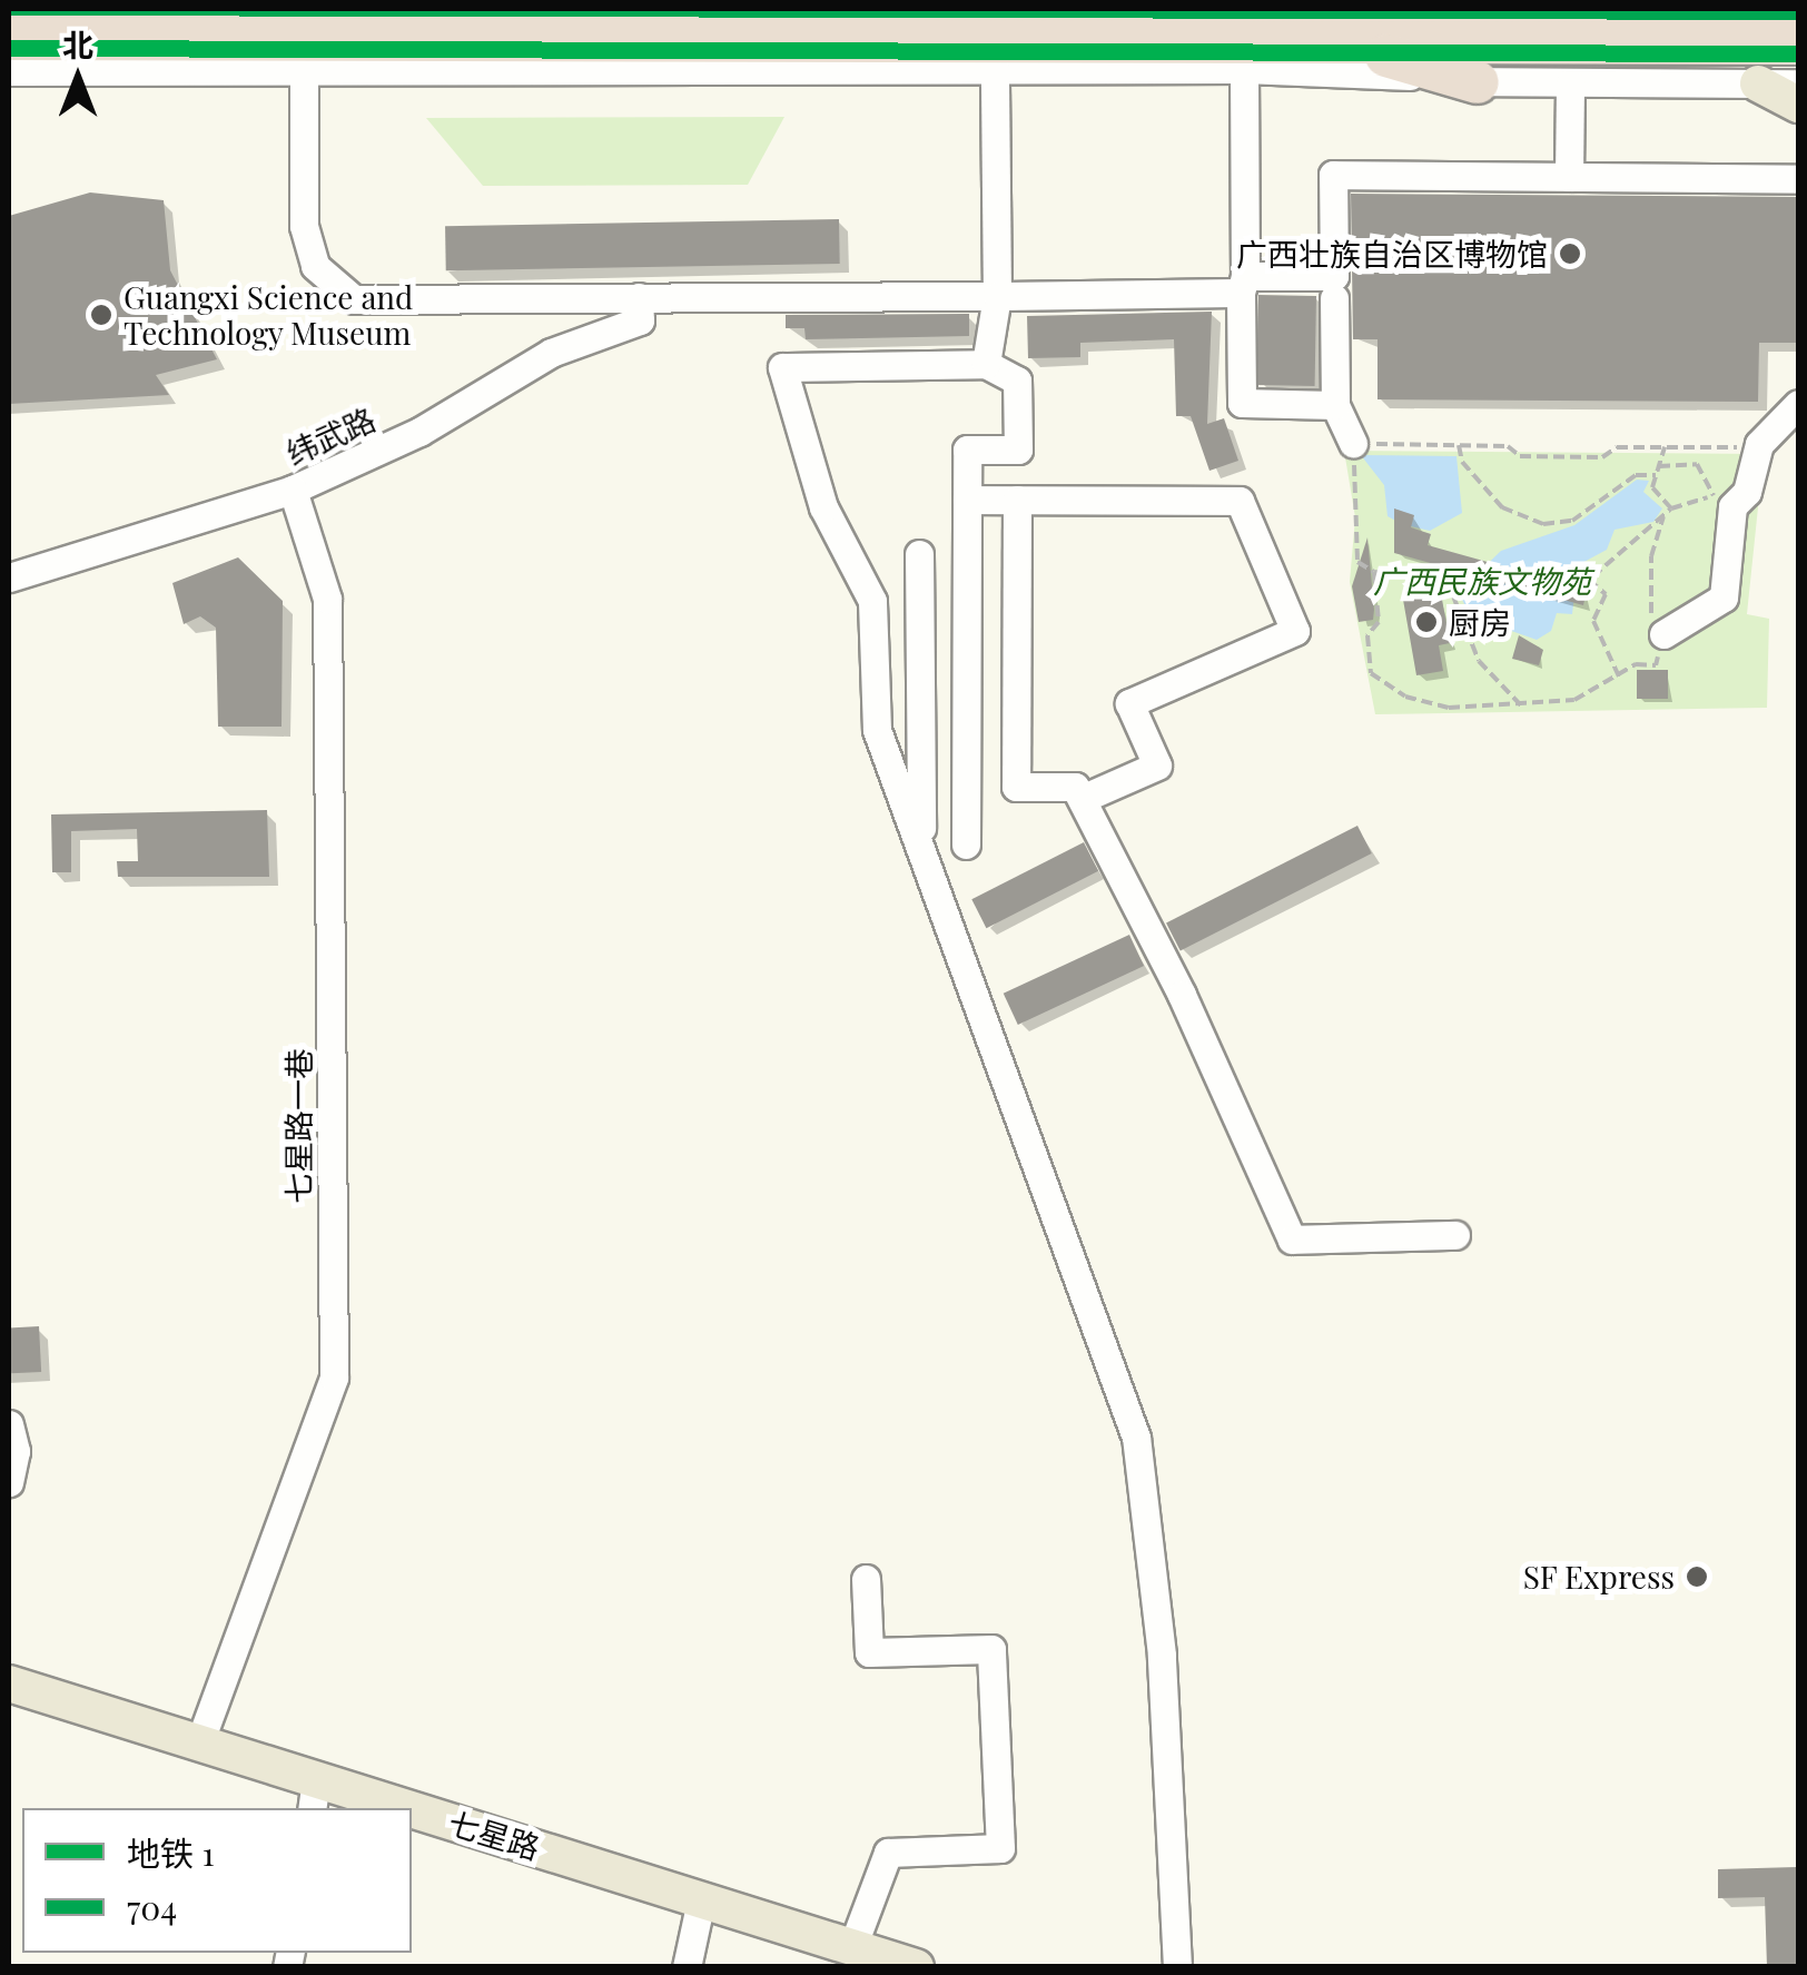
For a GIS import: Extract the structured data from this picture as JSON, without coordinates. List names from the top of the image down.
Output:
{
  "streets": {
    "main road": ["七星路"],
    "street": ["纬武路", "七星路一巷"]
  },
  "crossings": [
    ["纬武路", "七星路一巷"],
    ["七星路一巷", "七星路"]
  ],
  "parks": ["广西民族文物苑"],
  "places": [
    "广西壮族自治区博物馆",
    "Guangxi Science and Technology Museum",
    "厨房",
    "SF Express"
  ],
  "lines": ["transit line 704", "metro line 1"],
  "legend": ["地铁 1", "704"],
  "north": "top"
}
